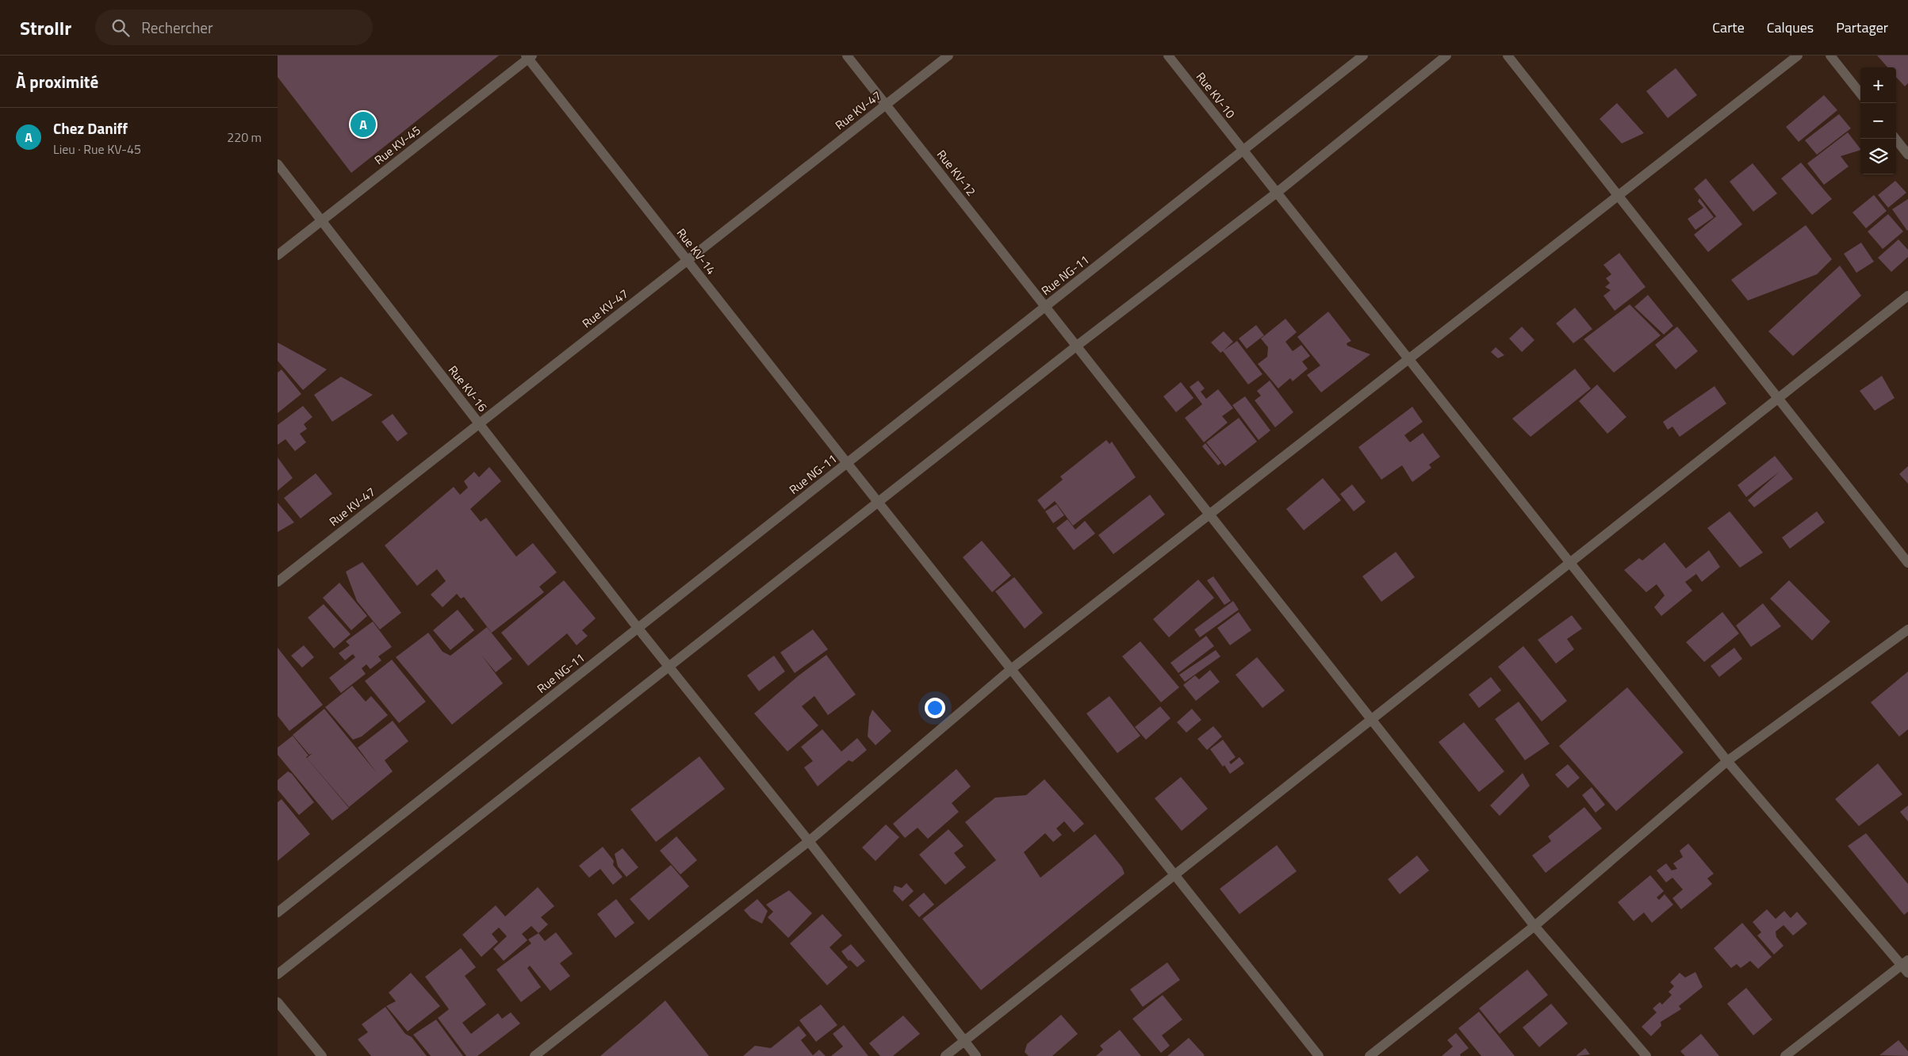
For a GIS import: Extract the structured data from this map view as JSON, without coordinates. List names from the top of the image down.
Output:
{
  "streets": {
    "street": [
      "Rue KV-10",
      "Rue KV-47",
      "Rue KV-45",
      "Rue KV-12",
      "Rue KV-14",
      "Rue NG-11",
      "Rue KV-16"
    ]
  },
  "crossings": [
    ["Rue KV-10", "Rue NG-11"],
    ["Rue KV-47", "Rue KV-12"],
    ["Rue KV-47", "Rue KV-14"],
    ["Rue KV-47", "Rue KV-16"],
    ["Rue KV-45", "Rue KV-14"],
    ["Rue KV-45", "Rue KV-16"],
    ["Rue KV-12", "Rue NG-11"],
    ["Rue KV-14", "Rue NG-11"],
    ["Rue NG-11", "Rue KV-16"]
  ],
  "page": {
    "header": "Strollr",
    "search": "Rechercher",
    "nav": ["Carte", "Calques", "Partager"],
    "heading": "À proximité",
    "map_buttons": ["+", "−"],
    "list": [
      {
        "mark": "A",
        "name": "Chez Daniff",
        "note": "Lieu · Rue KV-45",
        "value": "220 m"
      }
    ],
    "pins": "A"
  }
}
